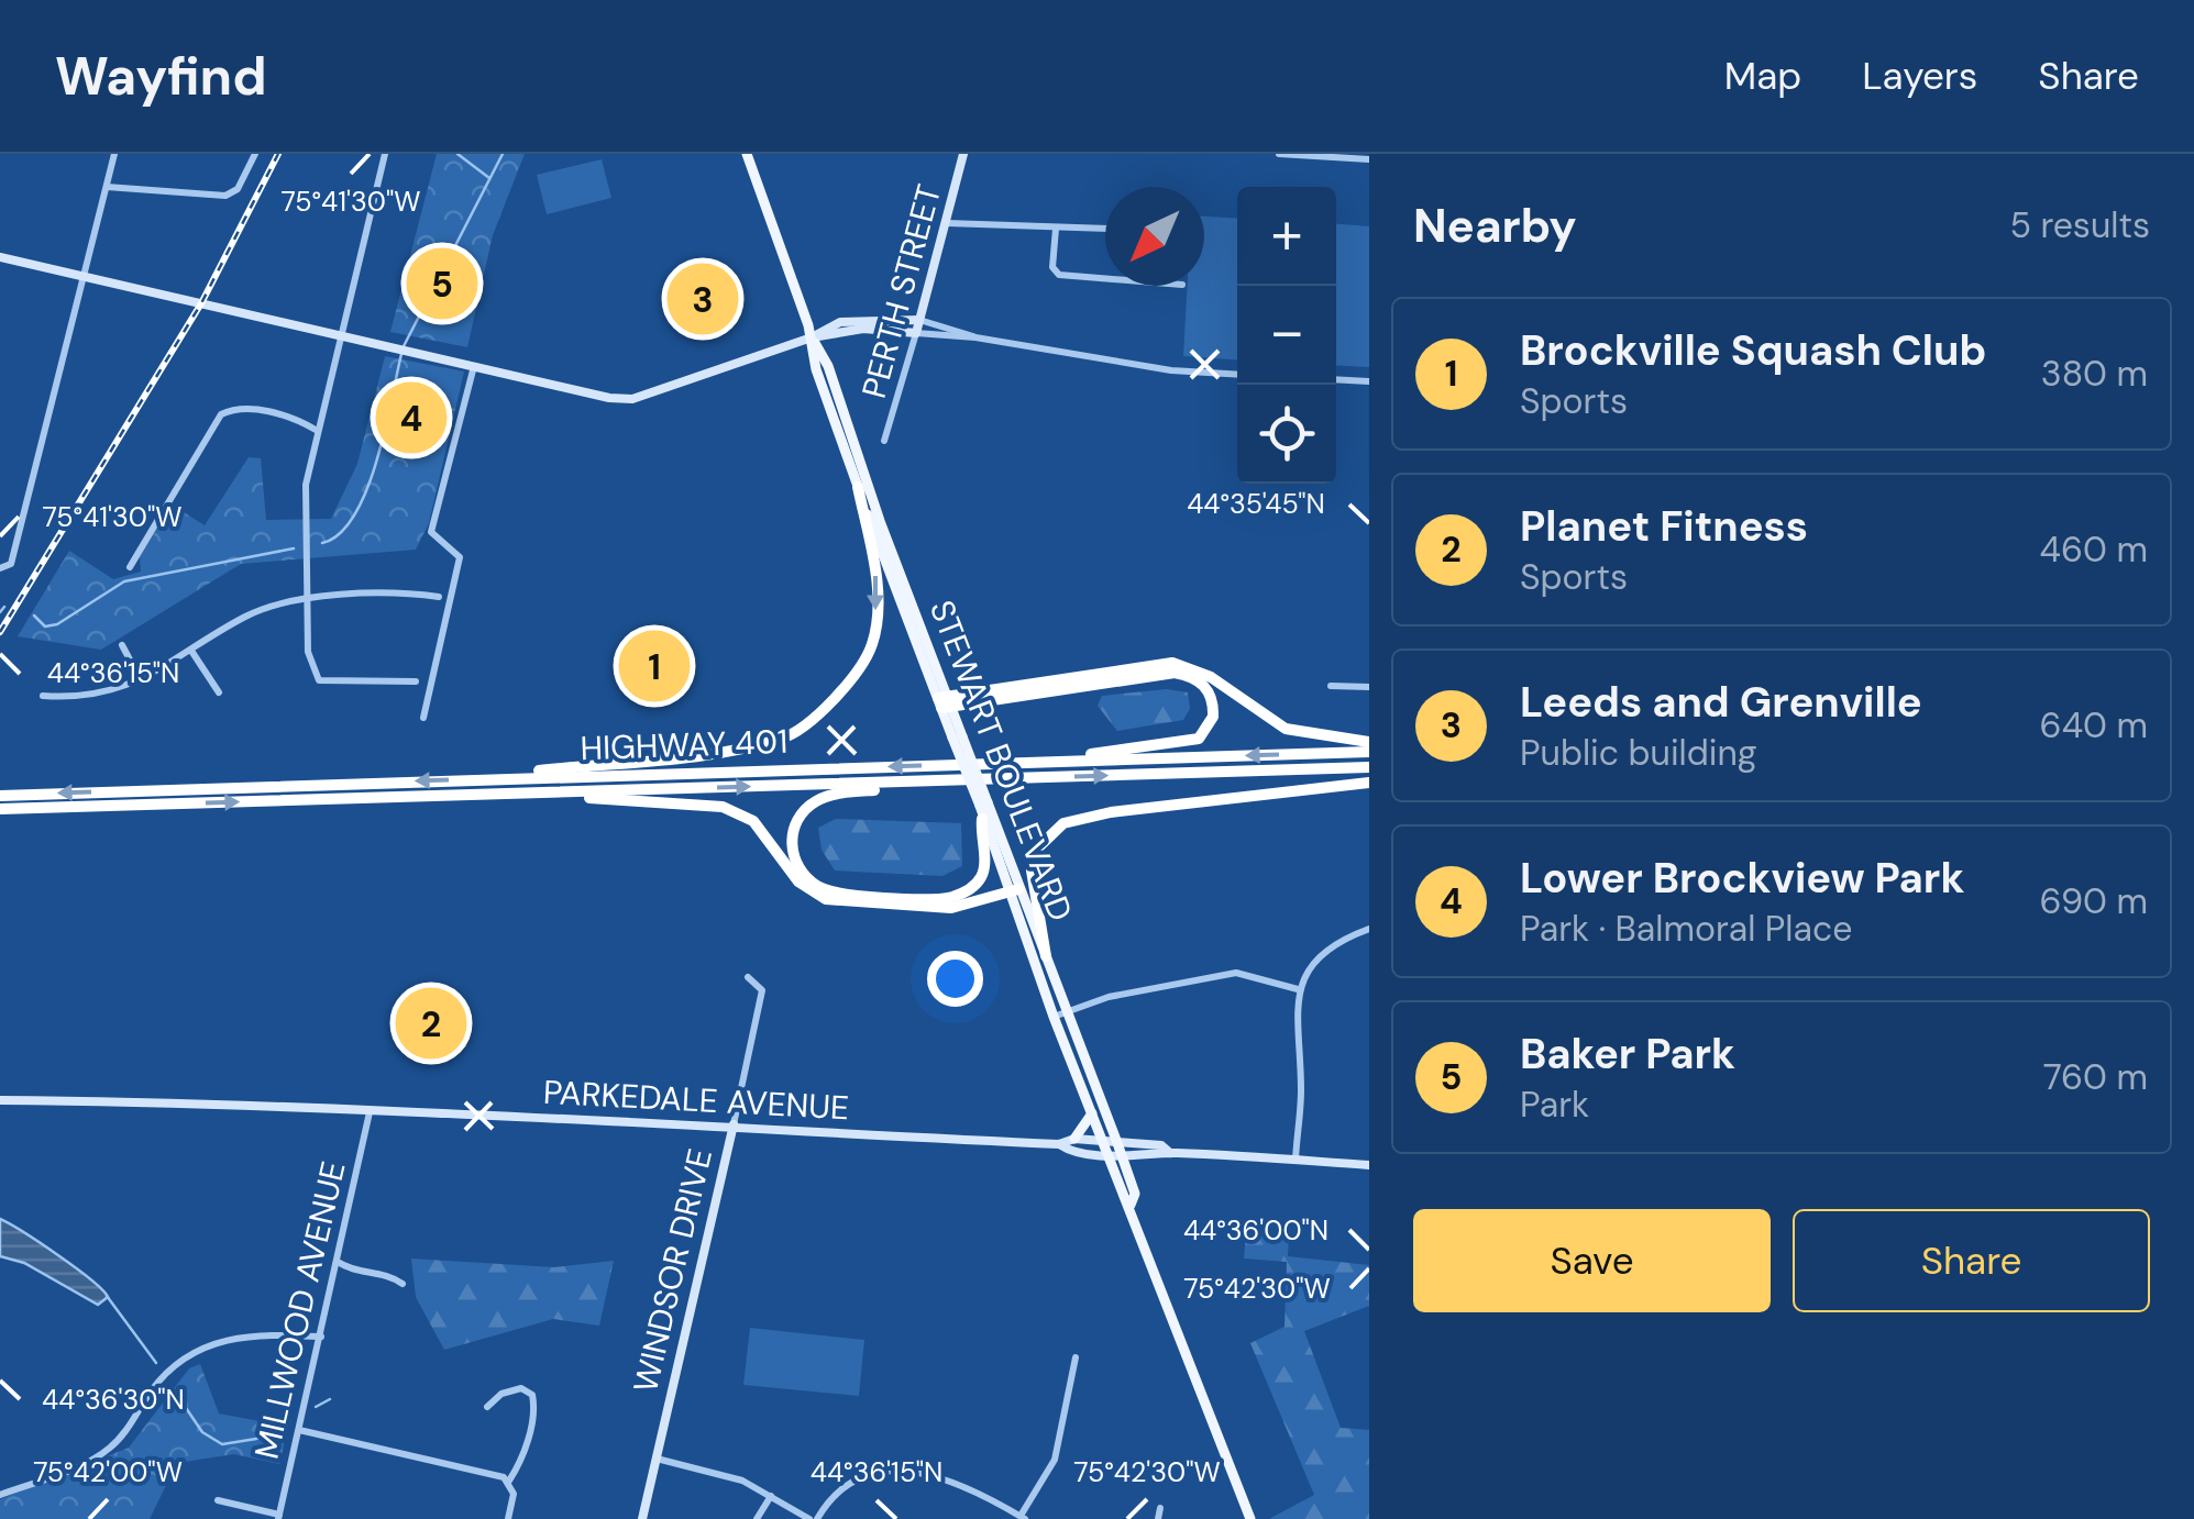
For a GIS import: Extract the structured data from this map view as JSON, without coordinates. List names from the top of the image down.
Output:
{
  "streets": {
    "highway": ["HIGHWAY 401"],
    "main road": ["STEWART BOULEVARD"],
    "street": [
      "PERTH STREET",
      "PARKEDALE AVENUE",
      "WINDSOR DRIVE",
      "MILLWOOD AVENUE"
    ]
  },
  "crossings": [
    ["STEWART BOULEVARD", "PARKEDALE AVENUE"],
    ["PARKEDALE AVENUE", "WINDSOR DRIVE"],
    ["PARKEDALE AVENUE", "MILLWOOD AVENUE"]
  ],
  "north": "bottom left",
  "page": {
    "header": "Wayfind",
    "nav": ["Map", "Layers", "Share"],
    "heading": ["Nearby", "5 results"],
    "map_buttons": ["+", "−"],
    "pins": [
      "5",
      "3",
      "4",
      "1",
      "2"
    ],
    "list": [
      {
        "mark": "1",
        "name": "Brockville Squash Club",
        "note": "Sports",
        "value": "380 m"
      },
      {
        "mark": "2",
        "name": "Planet Fitness",
        "note": "Sports",
        "value": "460 m"
      },
      {
        "mark": "3",
        "name": "Leeds and Grenville",
        "note": "Public building",
        "value": "640 m"
      },
      {
        "mark": "4",
        "name": "Lower Brockview Park",
        "note": "Park · Balmoral Place",
        "value": "690 m"
      },
      {
        "mark": "5",
        "name": "Baker Park",
        "note": "Park",
        "value": "760 m"
      }
    ],
    "buttons": ["Save", "Share"]
  },
  "coordinates": [
    "75°41'30\"W",
    "44°35'45\"N",
    "44°36'15\"N",
    "44°36'00\"N",
    "75°42'30\"W",
    "44°36'30\"N",
    "75°42'00\"W"
  ]
}
